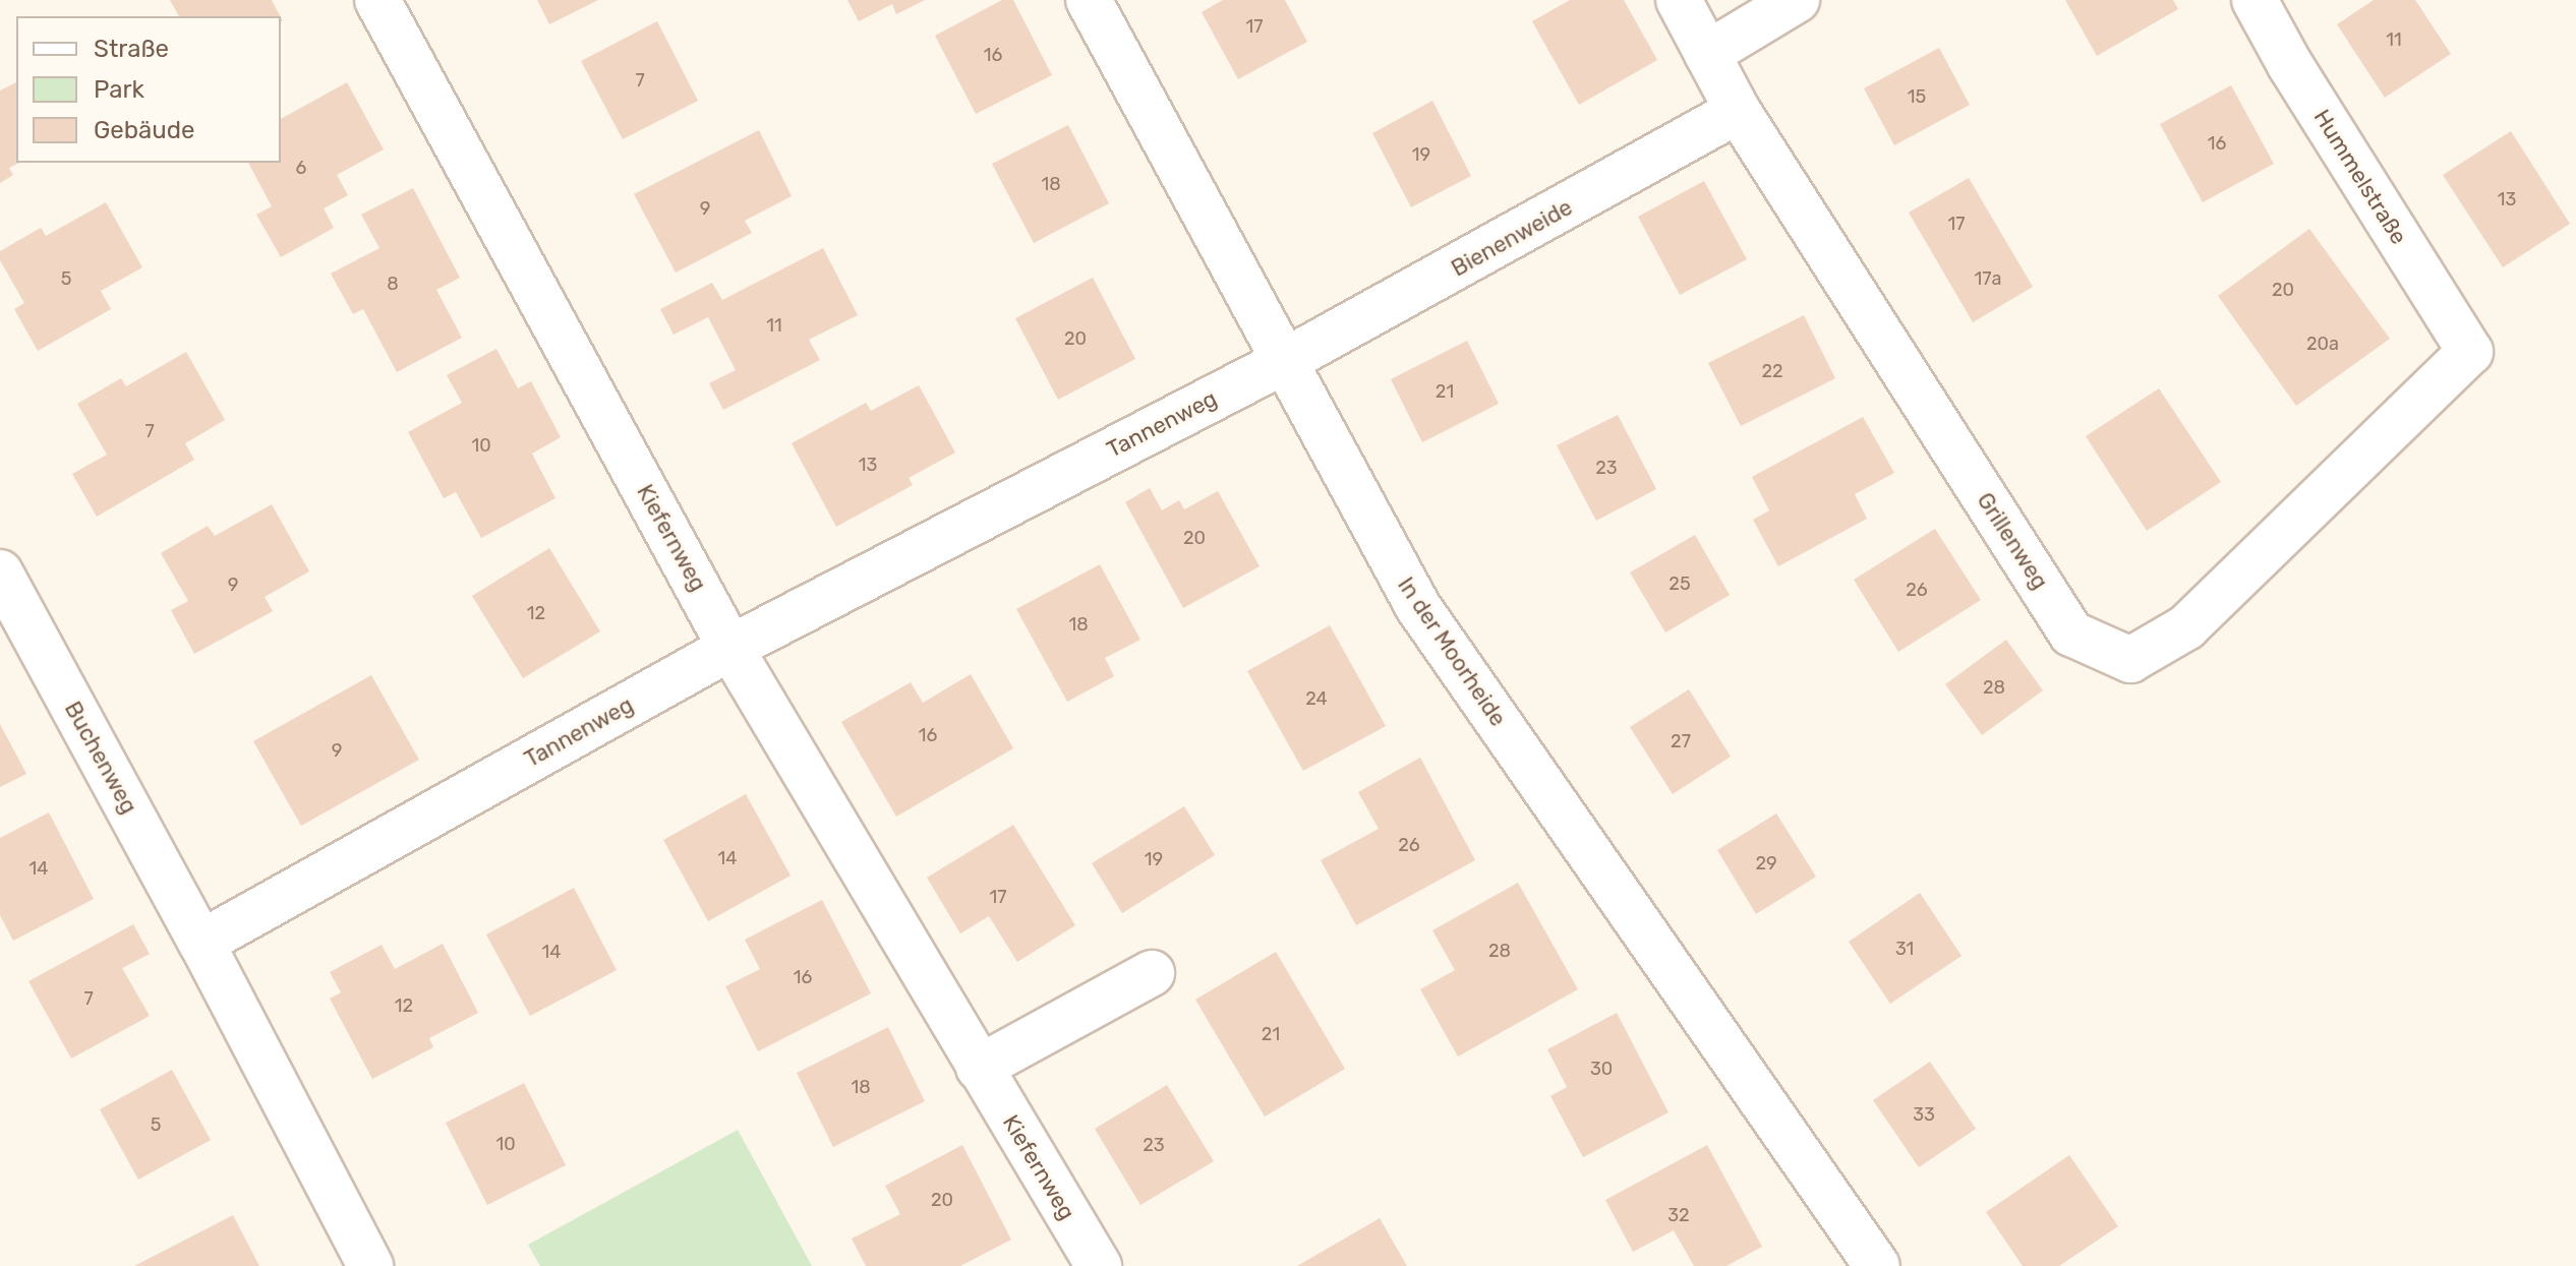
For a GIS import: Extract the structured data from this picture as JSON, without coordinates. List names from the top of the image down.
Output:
{
  "streets": {
    "street": [
      "Hummelstraße",
      "Bienenweide",
      "Tannenweg",
      "Kiefernweg",
      "Grillenweg",
      "In der Moorheide",
      "Buchenweg"
    ]
  },
  "crossings": [
    ["Hummelstraße", "Grillenweg"],
    ["Bienenweide", "Tannenweg"],
    ["Bienenweide", "Grillenweg"],
    ["Bienenweide", "In der Moorheide"],
    ["Tannenweg", "Kiefernweg"],
    ["Tannenweg", "In der Moorheide"],
    ["Tannenweg", "Buchenweg"]
  ],
  "house_numbers": [
    "17",
    "11",
    "16",
    "7",
    "15",
    "16",
    "19",
    "6",
    "18",
    "13",
    "9",
    "17",
    "5",
    "17a",
    "8",
    "20",
    "11",
    "20",
    "20a",
    "22",
    "21",
    "7",
    "10",
    "13",
    "23",
    "20",
    "25",
    "9",
    "26",
    "12",
    "18",
    "28",
    "24",
    "16",
    "27",
    "9",
    "26",
    "14",
    "19",
    "29",
    "14",
    "17",
    "31",
    "28",
    "14",
    "16",
    "7",
    "12",
    "21",
    "30",
    "18",
    "33",
    "5",
    "10",
    "23",
    "20",
    "32"
  ],
  "legend": ["Straße", "Park", "Gebäude"]
}
